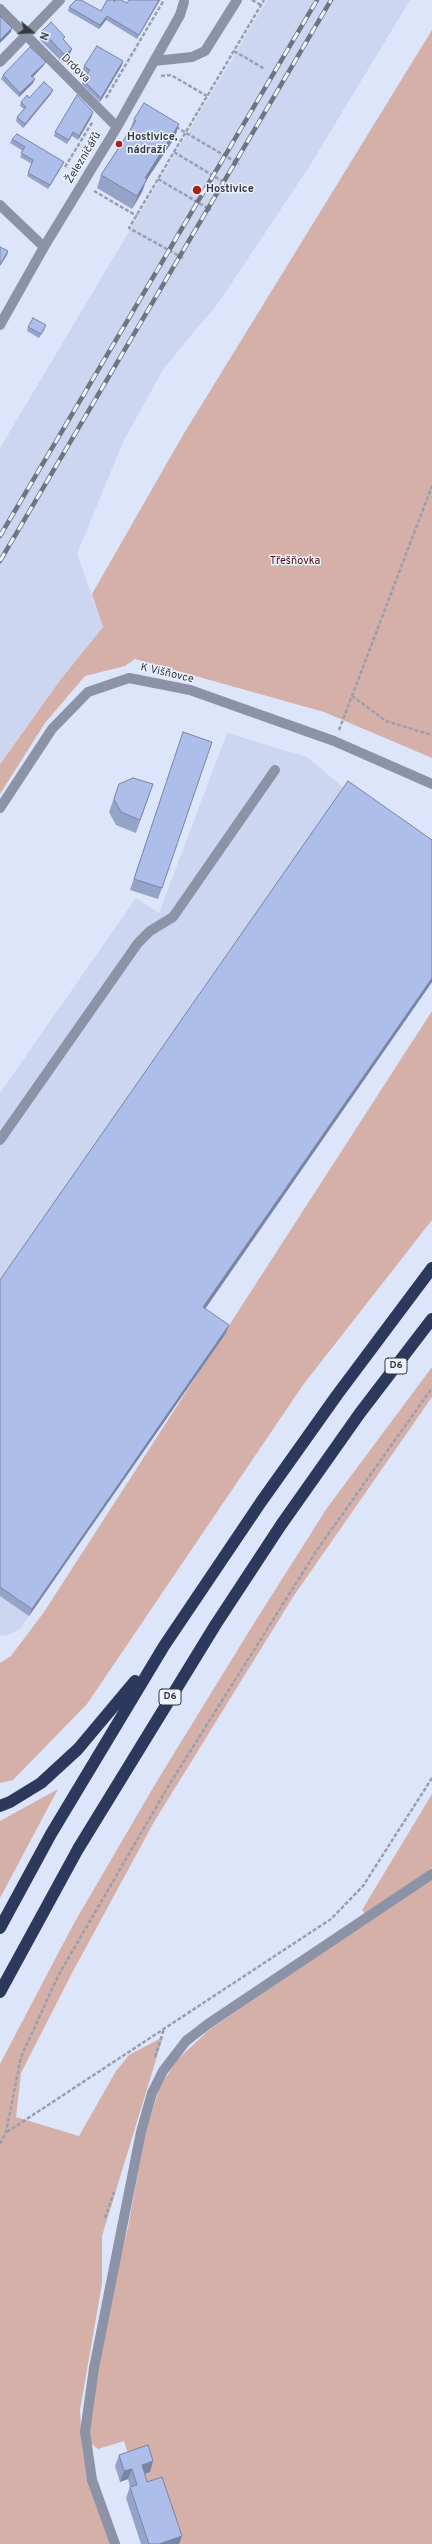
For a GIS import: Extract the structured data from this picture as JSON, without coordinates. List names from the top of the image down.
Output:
{
  "streets": {
    "highway": ["D6"],
    "street": ["Drdova", "Železničářů", "K Višňovce"]
  },
  "crossings": [
    ["Drdova", "Železničářů"]
  ],
  "parks": ["Třešňovka"],
  "places": ["Hostivice, nádraží", "Hostivice"],
  "north": "right"
}
